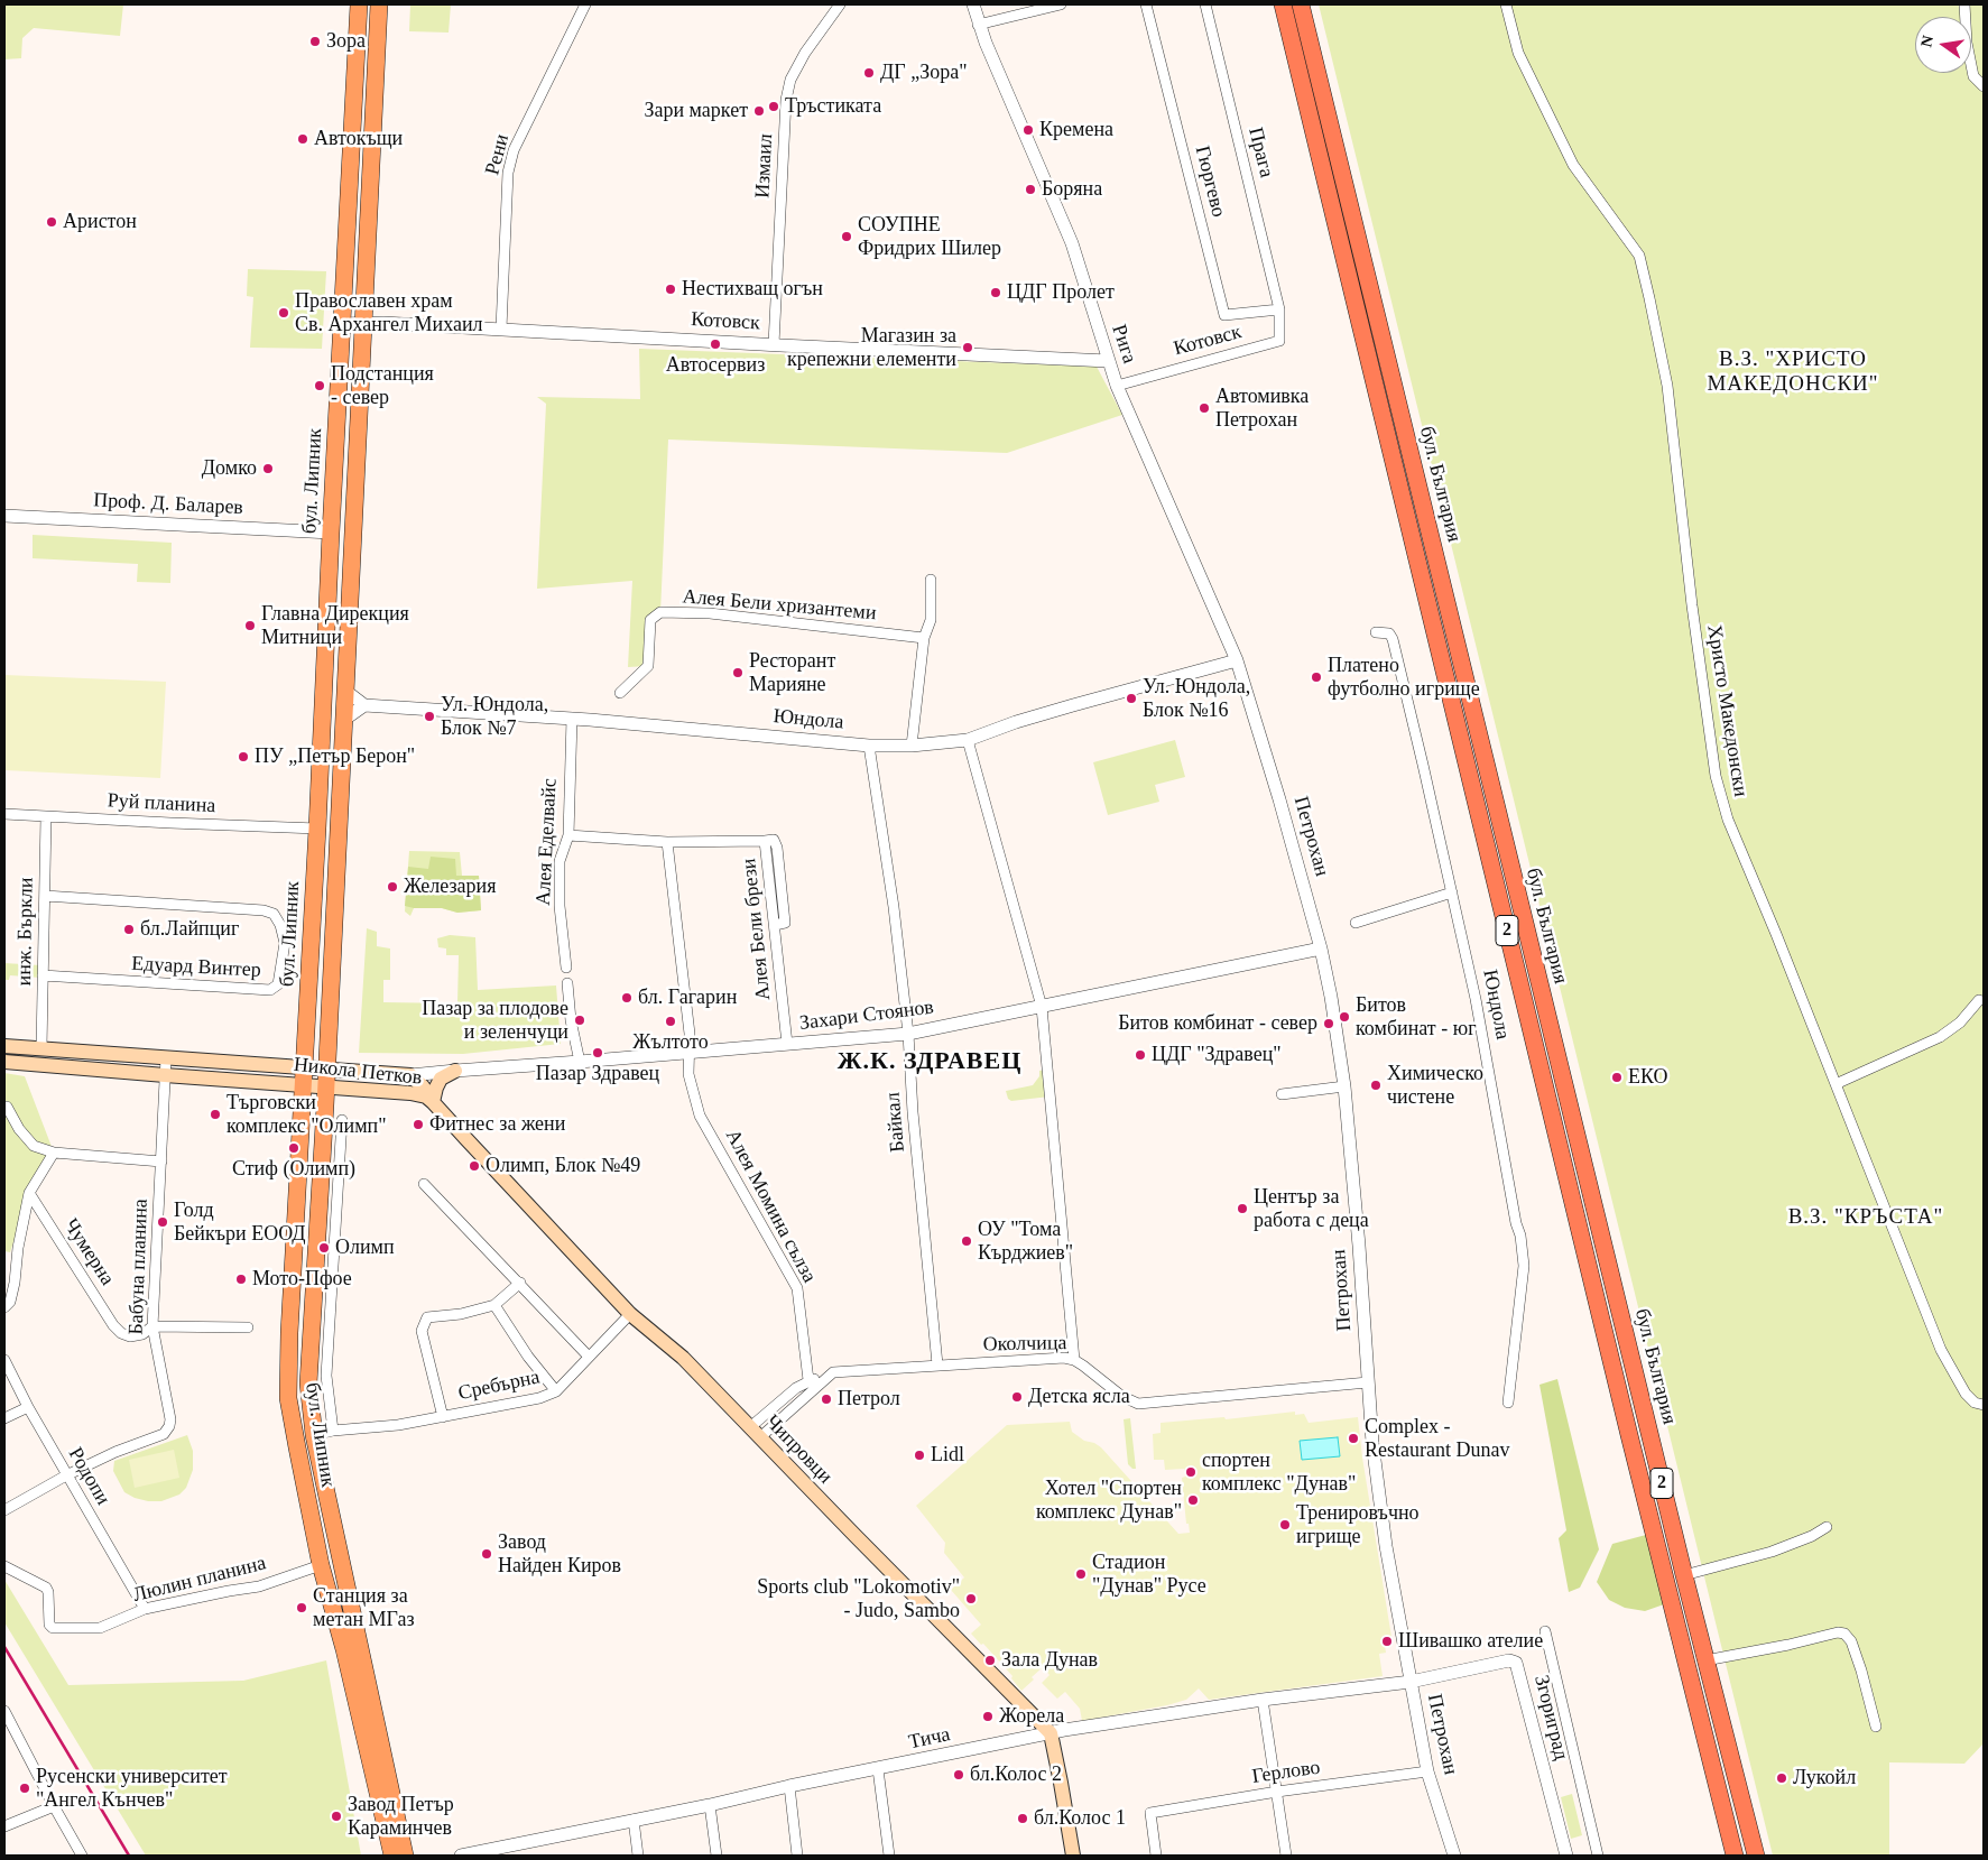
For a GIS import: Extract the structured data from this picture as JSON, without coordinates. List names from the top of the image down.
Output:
{
  "streets": {
    "highway": ["бул. България", "2"],
    "main road": ["бул. Липник", "Никола Петков", "Чипровци"],
    "street": [
      "Прага",
      "Рени",
      "Измаил",
      "Гюргево",
      "Котовск",
      "Рига",
      "Проф. Д. Баларев",
      "Алея Бели хризантеми",
      "Христо Македонски",
      "Юндола",
      "Руй планина",
      "Петрохан",
      "Алея Еделвайс",
      "Алея Бели брези",
      "инж. Бъркли",
      "Едуард Винтер",
      "Захари Стоянов",
      "Байкал",
      "Алея Момина сълза",
      "Чумерна",
      "Бабуна планина",
      "Околчица",
      "Сребърна",
      "Родопи",
      "Люлин планина",
      "Згориград",
      "Тича",
      "Герлово"
    ]
  },
  "crossings": [
    ["Прага", "Гюргево"],
    ["Прага", "Котовск"],
    ["Рени", "Котовск"],
    ["Измаил", "Котовск"],
    ["Гюргево", "Котовск"],
    ["Котовск", "Рига"],
    ["Котовск", "бул. Липник"],
    ["Рига", "Юндола"],
    ["Рига", "Петрохан"],
    ["бул. Липник", "Проф. Д. Баларев"],
    ["бул. Липник", "Руй планина"],
    ["бул. Липник", "Никола Петков"],
    ["бул. Липник", "Сребърна"],
    ["бул. Липник", "Люлин планина"],
    ["Юндола", "Петрохан"],
    ["Юндола", "Алея Еделвайс"],
    ["Юндола", "Байкал"],
    ["Руй планина", "инж. Бъркли"],
    ["Петрохан", "Захари Стоянов"],
    ["Петрохан", "Околчица"],
    ["Петрохан", "Згориград"],
    ["Петрохан", "Тича"],
    ["Петрохан", "Герлово"],
    ["Алея Еделвайс", "Алея Бели брези"],
    ["Алея Бели брези", "Захари Стоянов"],
    ["инж. Бъркли", "Едуард Винтер"],
    ["инж. Бъркли", "Никола Петков"],
    ["Захари Стоянов", "Никола Петков"],
    ["Захари Стоянов", "Байкал"],
    ["Захари Стоянов", "Алея Момина сълза"],
    ["Никола Петков", "Бабуна планина"],
    ["Никола Петков", "Чипровци"],
    ["Байкал", "Околчица"],
    ["Алея Момина сълза", "Околчица"],
    ["Чумерна", "Бабуна планина"],
    ["Бабуна планина", "Родопи"],
    ["Сребърна", "Чипровци"],
    ["Чипровци", "Тича"],
    ["Родопи", "Люлин планина"],
    ["Згориград", "Тича"]
  ],
  "districts": ["В.З. \"ХРИСТО МАКЕДОНСКИ\"", "Ж.К. ЗДРАВЕЦ", "В.З. \"КРЪСТА\""],
  "places": [
    "Зора",
    "ДГ „Зора\"",
    "Тръстиката",
    "Зари маркет",
    "Кремена",
    "Автокъщи",
    "Боряна",
    "Аристон",
    "СОУПНЕ Фридрих Шилер",
    "Нестихващ огън",
    "ЦДГ Пролет",
    "Православен храм Св. Архангел Михаил",
    "Автосервиз",
    "Магазин за крепежни елементи",
    "Подстанция - север",
    "Автомивка Петрохан",
    "Домко",
    "Главна Дирекция Митници",
    "Ресторант Марияне",
    "Платено футболно игрище",
    "Ул. Юндола, Блок №16",
    "Ул. Юндола, Блок №7",
    "ПУ „Петър Берон\"",
    "Железария",
    "бл.Лайпциг",
    "бл. Гагарин",
    "Битов комбинат - юг",
    "Пазар за плодове и зеленчуци",
    "Жълтото",
    "Битов комбинат - север",
    "Пазар Здравец",
    "ЦДГ \"Здравец\"",
    "ЕКО",
    "Химическо чистене",
    "Търговски комплекс \"Олимп\"",
    "Фитнес за жени",
    "Стиф (Олимп)",
    "Олимп, Блок №49",
    "Център за работа с деца",
    "Голд Бейкъри ЕООД",
    "ОУ \"Тома Кърджиев\"",
    "Олимп",
    "Мото-Пфое",
    "Детска ясла",
    "Петрол",
    "Complex - Restaurant Dunav",
    "Lidl",
    "спортен комплекс \"Дунав\"",
    "Хотел \"Спортен комплекс Дунав\"",
    "Тренировъчно игрище",
    "Завод Найден Киров",
    "Стадион \"Дунав\" Русе",
    "Sports club \"Lokomotiv\" - Judo, Sambo",
    "Станция за метан МГаз",
    "Шивашко ателие",
    "Зала Дунав",
    "Жорела",
    "бл.Колос 2",
    "Лукойл",
    "Русенски университет \"Ангел Кънчев\"",
    "Завод Петър Караминчев",
    "бл.Колос 1"
  ],
  "north": "left"
}
